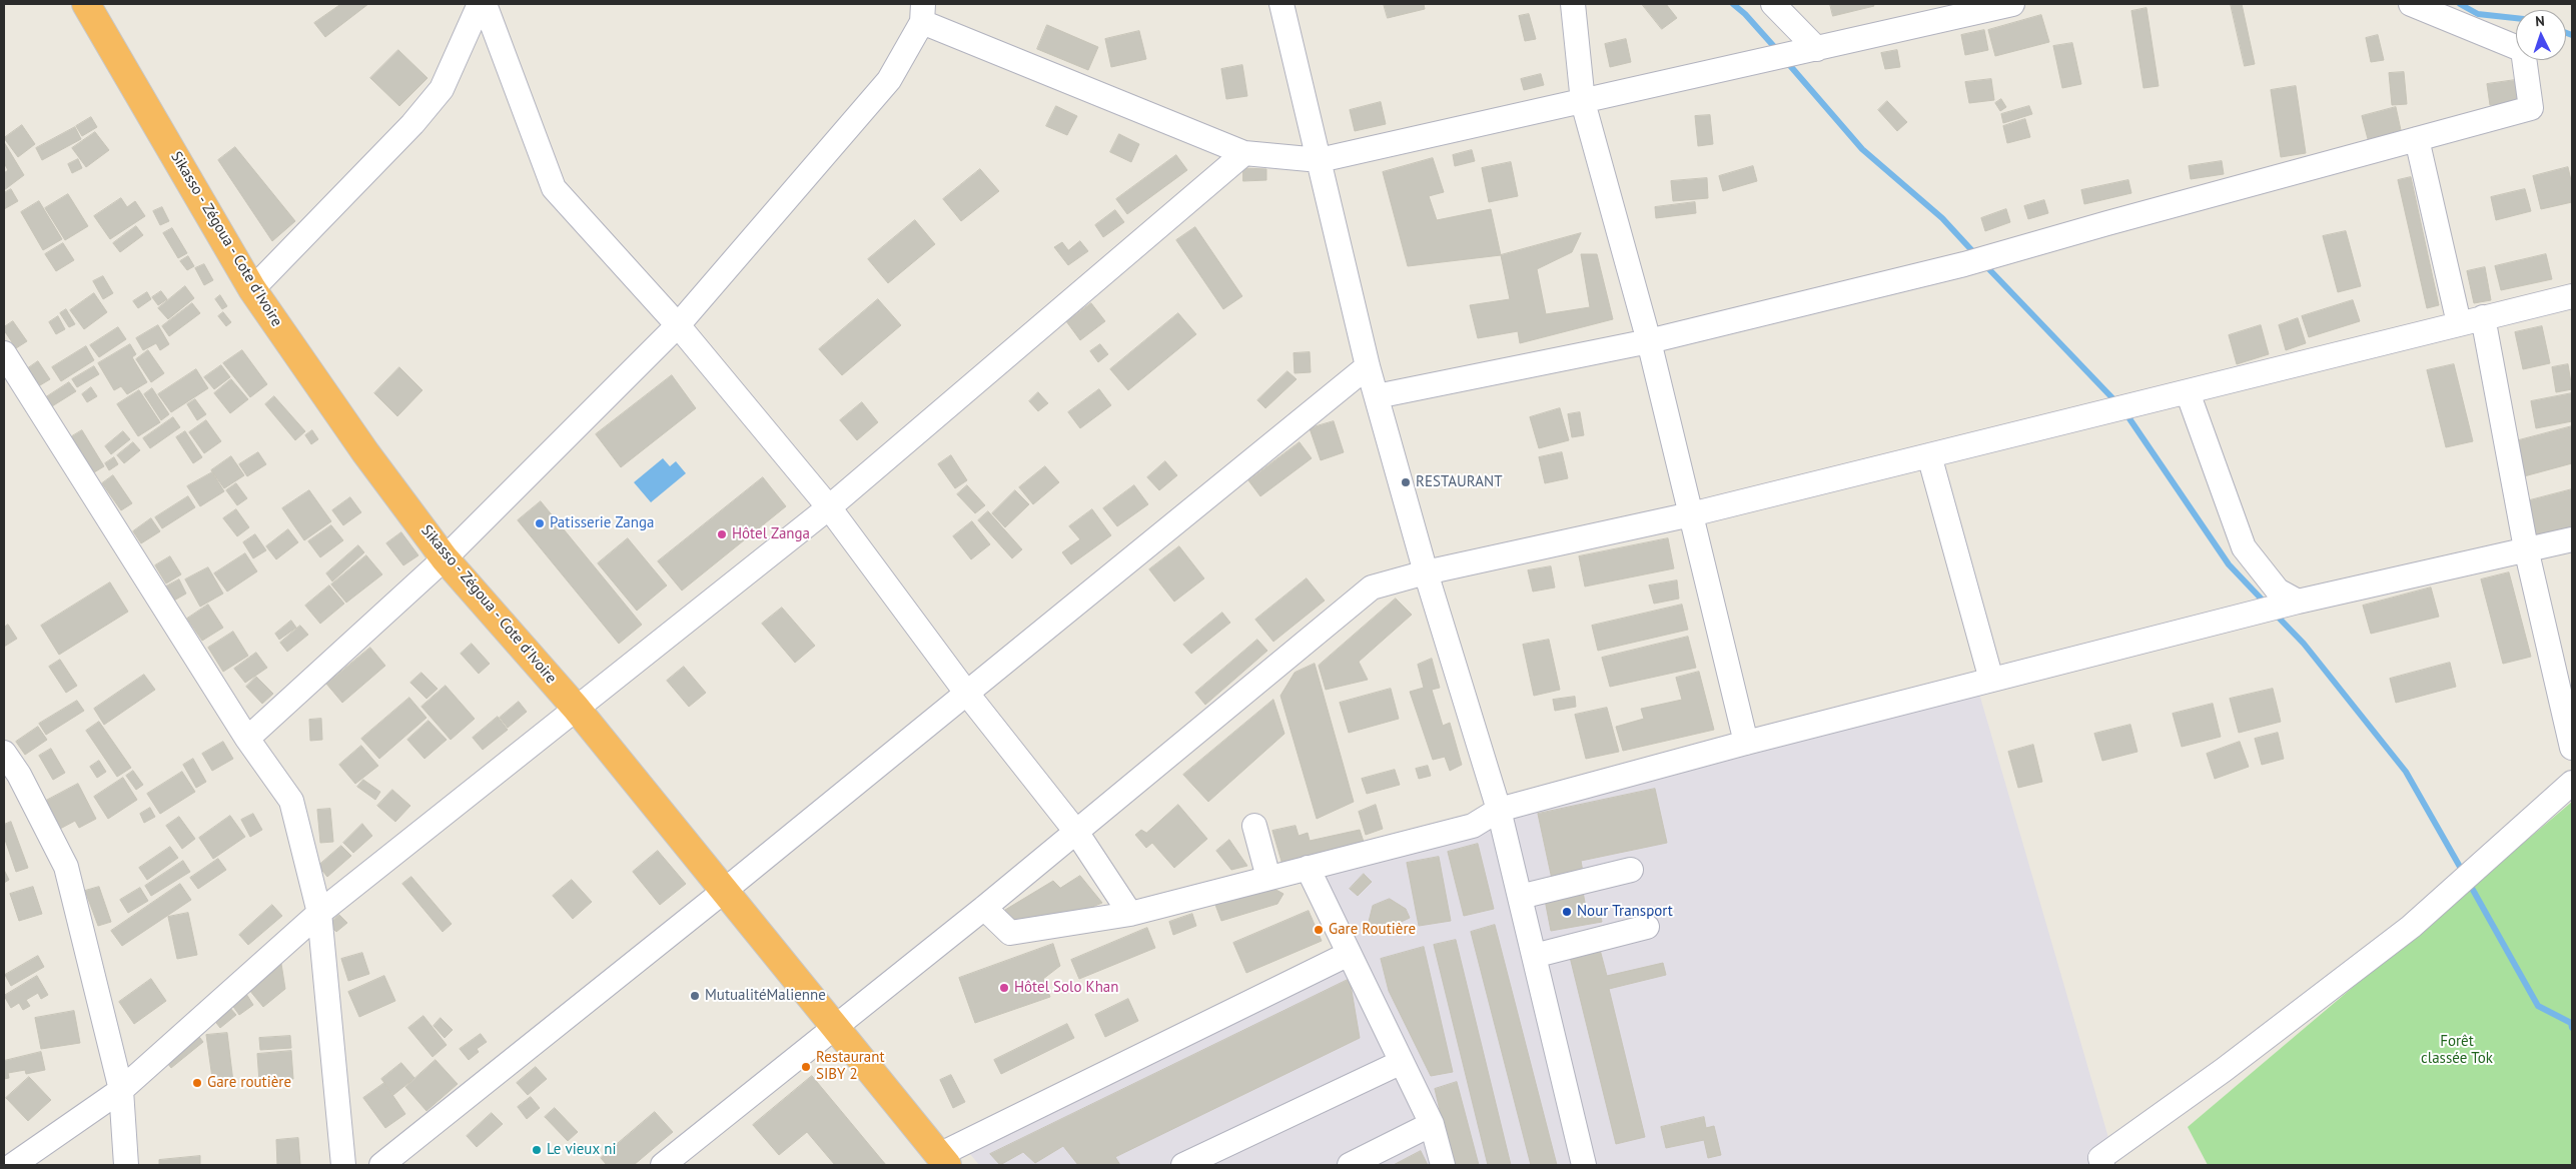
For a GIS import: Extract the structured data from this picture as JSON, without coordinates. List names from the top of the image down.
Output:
{
  "streets": {
    "highway": ["Sikasso - Zégoua - Cote d'Ivoire"]
  },
  "parks": ["Forêt classée Tok"],
  "places": [
    "RESTAURANT",
    "Patisserie Zanga",
    "Hôtel Zanga",
    "Nour Transport",
    "Gare Routière",
    "Hôtel Solo Khan",
    "MutualitéMalienne",
    "Restaurant SIBY 2",
    "Gare routière",
    "Le vieux ni"
  ],
  "north": "top"
}
